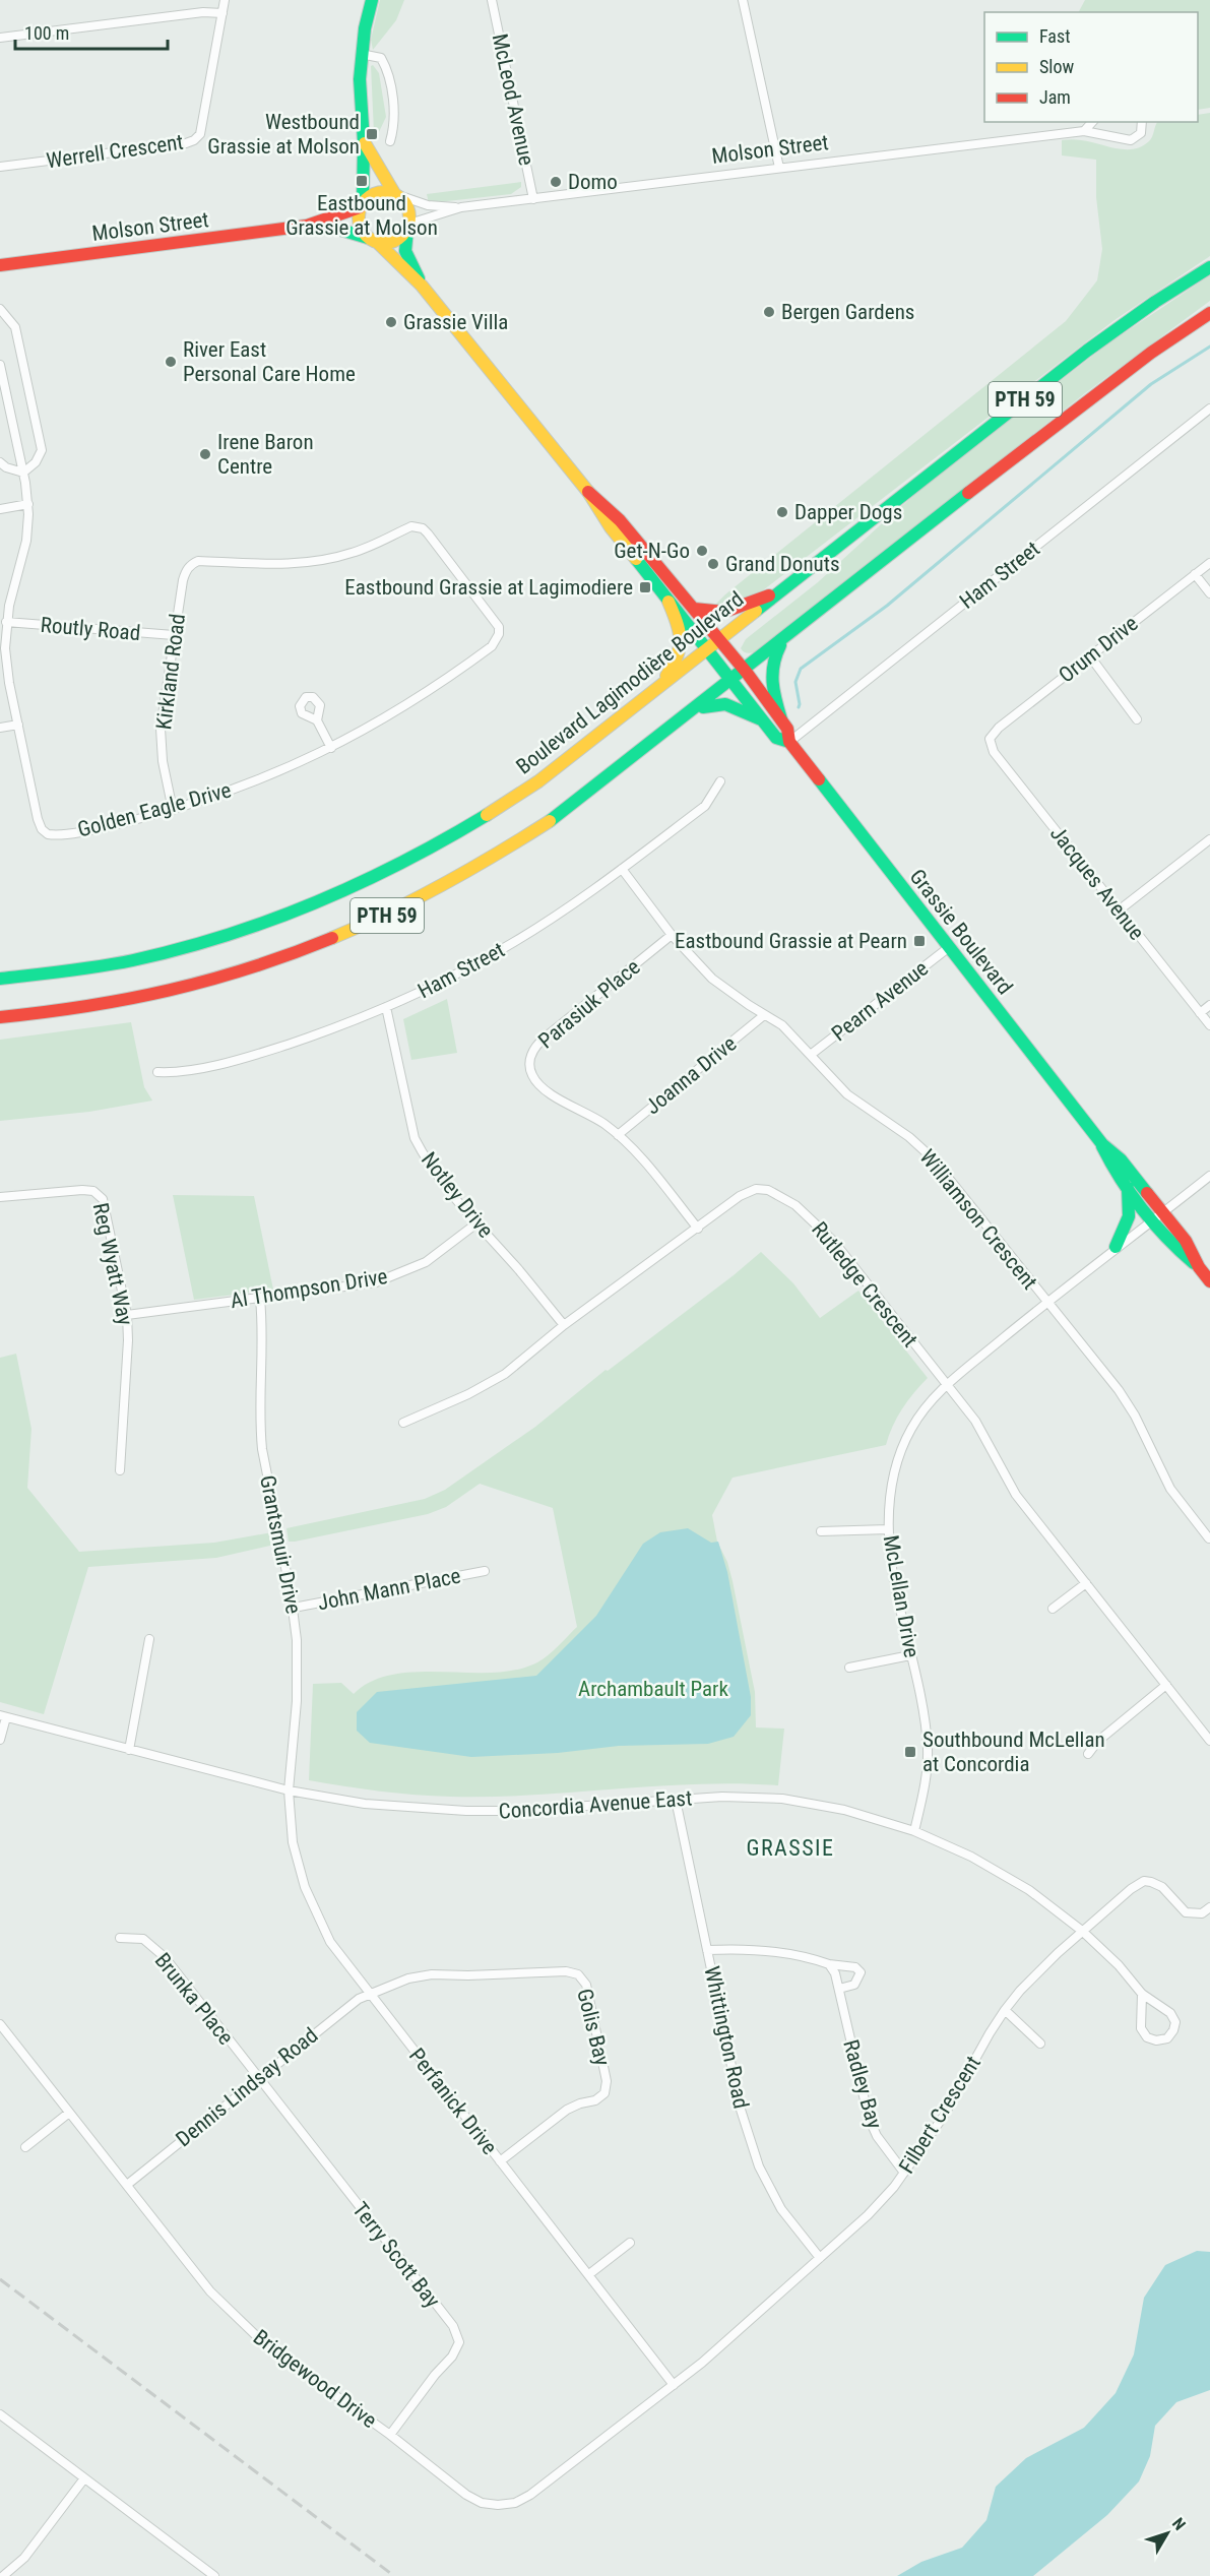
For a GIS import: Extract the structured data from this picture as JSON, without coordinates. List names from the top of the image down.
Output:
{
  "streets": {
    "main road": [
      "Molson Street",
      "PTH 59",
      "Boulevard Lagimodière Boulevard",
      "Grassie Boulevard"
    ],
    "street": [
      "McLeod Avenue",
      "Werrell Crescent",
      "Ham Street",
      "Routly Road",
      "Orum Drive",
      "Kirkland Road",
      "Golden Eagle Drive",
      "Jacques Avenue",
      "Pearn Avenue",
      "Parasiuk Place",
      "Joanna Drive",
      "Notley Drive",
      "Williamson Crescent",
      "Reg Wyatt Way",
      "Rutledge Crescent",
      "Al Thompson Drive",
      "Grantsmuir Drive",
      "John Mann Place",
      "McLellan Drive",
      "Concordia Avenue East",
      "Brunka Place",
      "Golis Bay",
      "Whittington Road",
      "Radley Bay",
      "Dennis Lindsay Road",
      "Perfanick Drive",
      "Filbert Crescent",
      "Terry Scott Bay",
      "Bridgewood Drive"
    ]
  },
  "crossings": [
    ["McLeod Avenue", "Molson Street"],
    ["Molson Street", "Grassie Boulevard"],
    ["PTH 59", "Grassie Boulevard"],
    ["Ham Street", "Grassie Boulevard"],
    ["Ham Street", "Notley Drive"],
    ["Ham Street", "Williamson Crescent"],
    ["Routly Road", "Kirkland Road"],
    ["Routly Road", "Golden Eagle Drive"],
    ["Orum Drive", "Jacques Avenue"],
    ["Kirkland Road", "Golden Eagle Drive"],
    ["Boulevard Lagimodière Boulevard", "Grassie Boulevard"],
    ["Grassie Boulevard", "Pearn Avenue"],
    ["Grassie Boulevard", "McLellan Drive"],
    ["Pearn Avenue", "Williamson Crescent"],
    ["Parasiuk Place", "Joanna Drive"],
    ["Parasiuk Place", "Williamson Crescent"],
    ["Parasiuk Place", "Rutledge Crescent"],
    ["Joanna Drive", "Williamson Crescent"],
    ["Notley Drive", "Rutledge Crescent"],
    ["Notley Drive", "Al Thompson Drive"],
    ["Williamson Crescent", "McLellan Drive"],
    ["Reg Wyatt Way", "Al Thompson Drive"],
    ["Rutledge Crescent", "McLellan Drive"],
    ["Al Thompson Drive", "Grantsmuir Drive"],
    ["Grantsmuir Drive", "John Mann Place"],
    ["Grantsmuir Drive", "Concordia Avenue East"],
    ["Grantsmuir Drive", "Perfanick Drive"],
    ["McLellan Drive", "Concordia Avenue East"],
    ["Concordia Avenue East", "Whittington Road"],
    ["Concordia Avenue East", "Perfanick Drive"],
    ["Concordia Avenue East", "Filbert Crescent"],
    ["Brunka Place", "Dennis Lindsay Road"],
    ["Brunka Place", "Terry Scott Bay"],
    ["Golis Bay", "Dennis Lindsay Road"],
    ["Golis Bay", "Perfanick Drive"],
    ["Whittington Road", "Filbert Crescent"],
    ["Radley Bay", "Filbert Crescent"],
    ["Dennis Lindsay Road", "Perfanick Drive"],
    ["Dennis Lindsay Road", "Terry Scott Bay"],
    ["Dennis Lindsay Road", "Bridgewood Drive"],
    ["Perfanick Drive", "Filbert Crescent"],
    ["Perfanick Drive", "Bridgewood Drive"],
    ["Filbert Crescent", "Bridgewood Drive"],
    ["Terry Scott Bay", "Bridgewood Drive"]
  ],
  "districts": ["GRASSIE"],
  "parks": ["Archambault Park"],
  "places": {
    "transit": [
      "Westbound Grassie at Molson",
      "Eastbound Grassie at Molson",
      "Eastbound Grassie at Lagimodiere",
      "Eastbound Grassie at Pearn",
      "Southbound McLellan at Concordia"
    ],
    "other": [
      "Domo",
      "Bergen Gardens",
      "Grassie Villa",
      "River East Personal Care Home",
      "Irene Baron Centre",
      "Dapper Dogs",
      "Get-N-Go",
      "Grand Donuts"
    ]
  },
  "legend": ["Fast", "Slow", "Jam"],
  "scale_bar": "100 m",
  "north": "top right"
}
